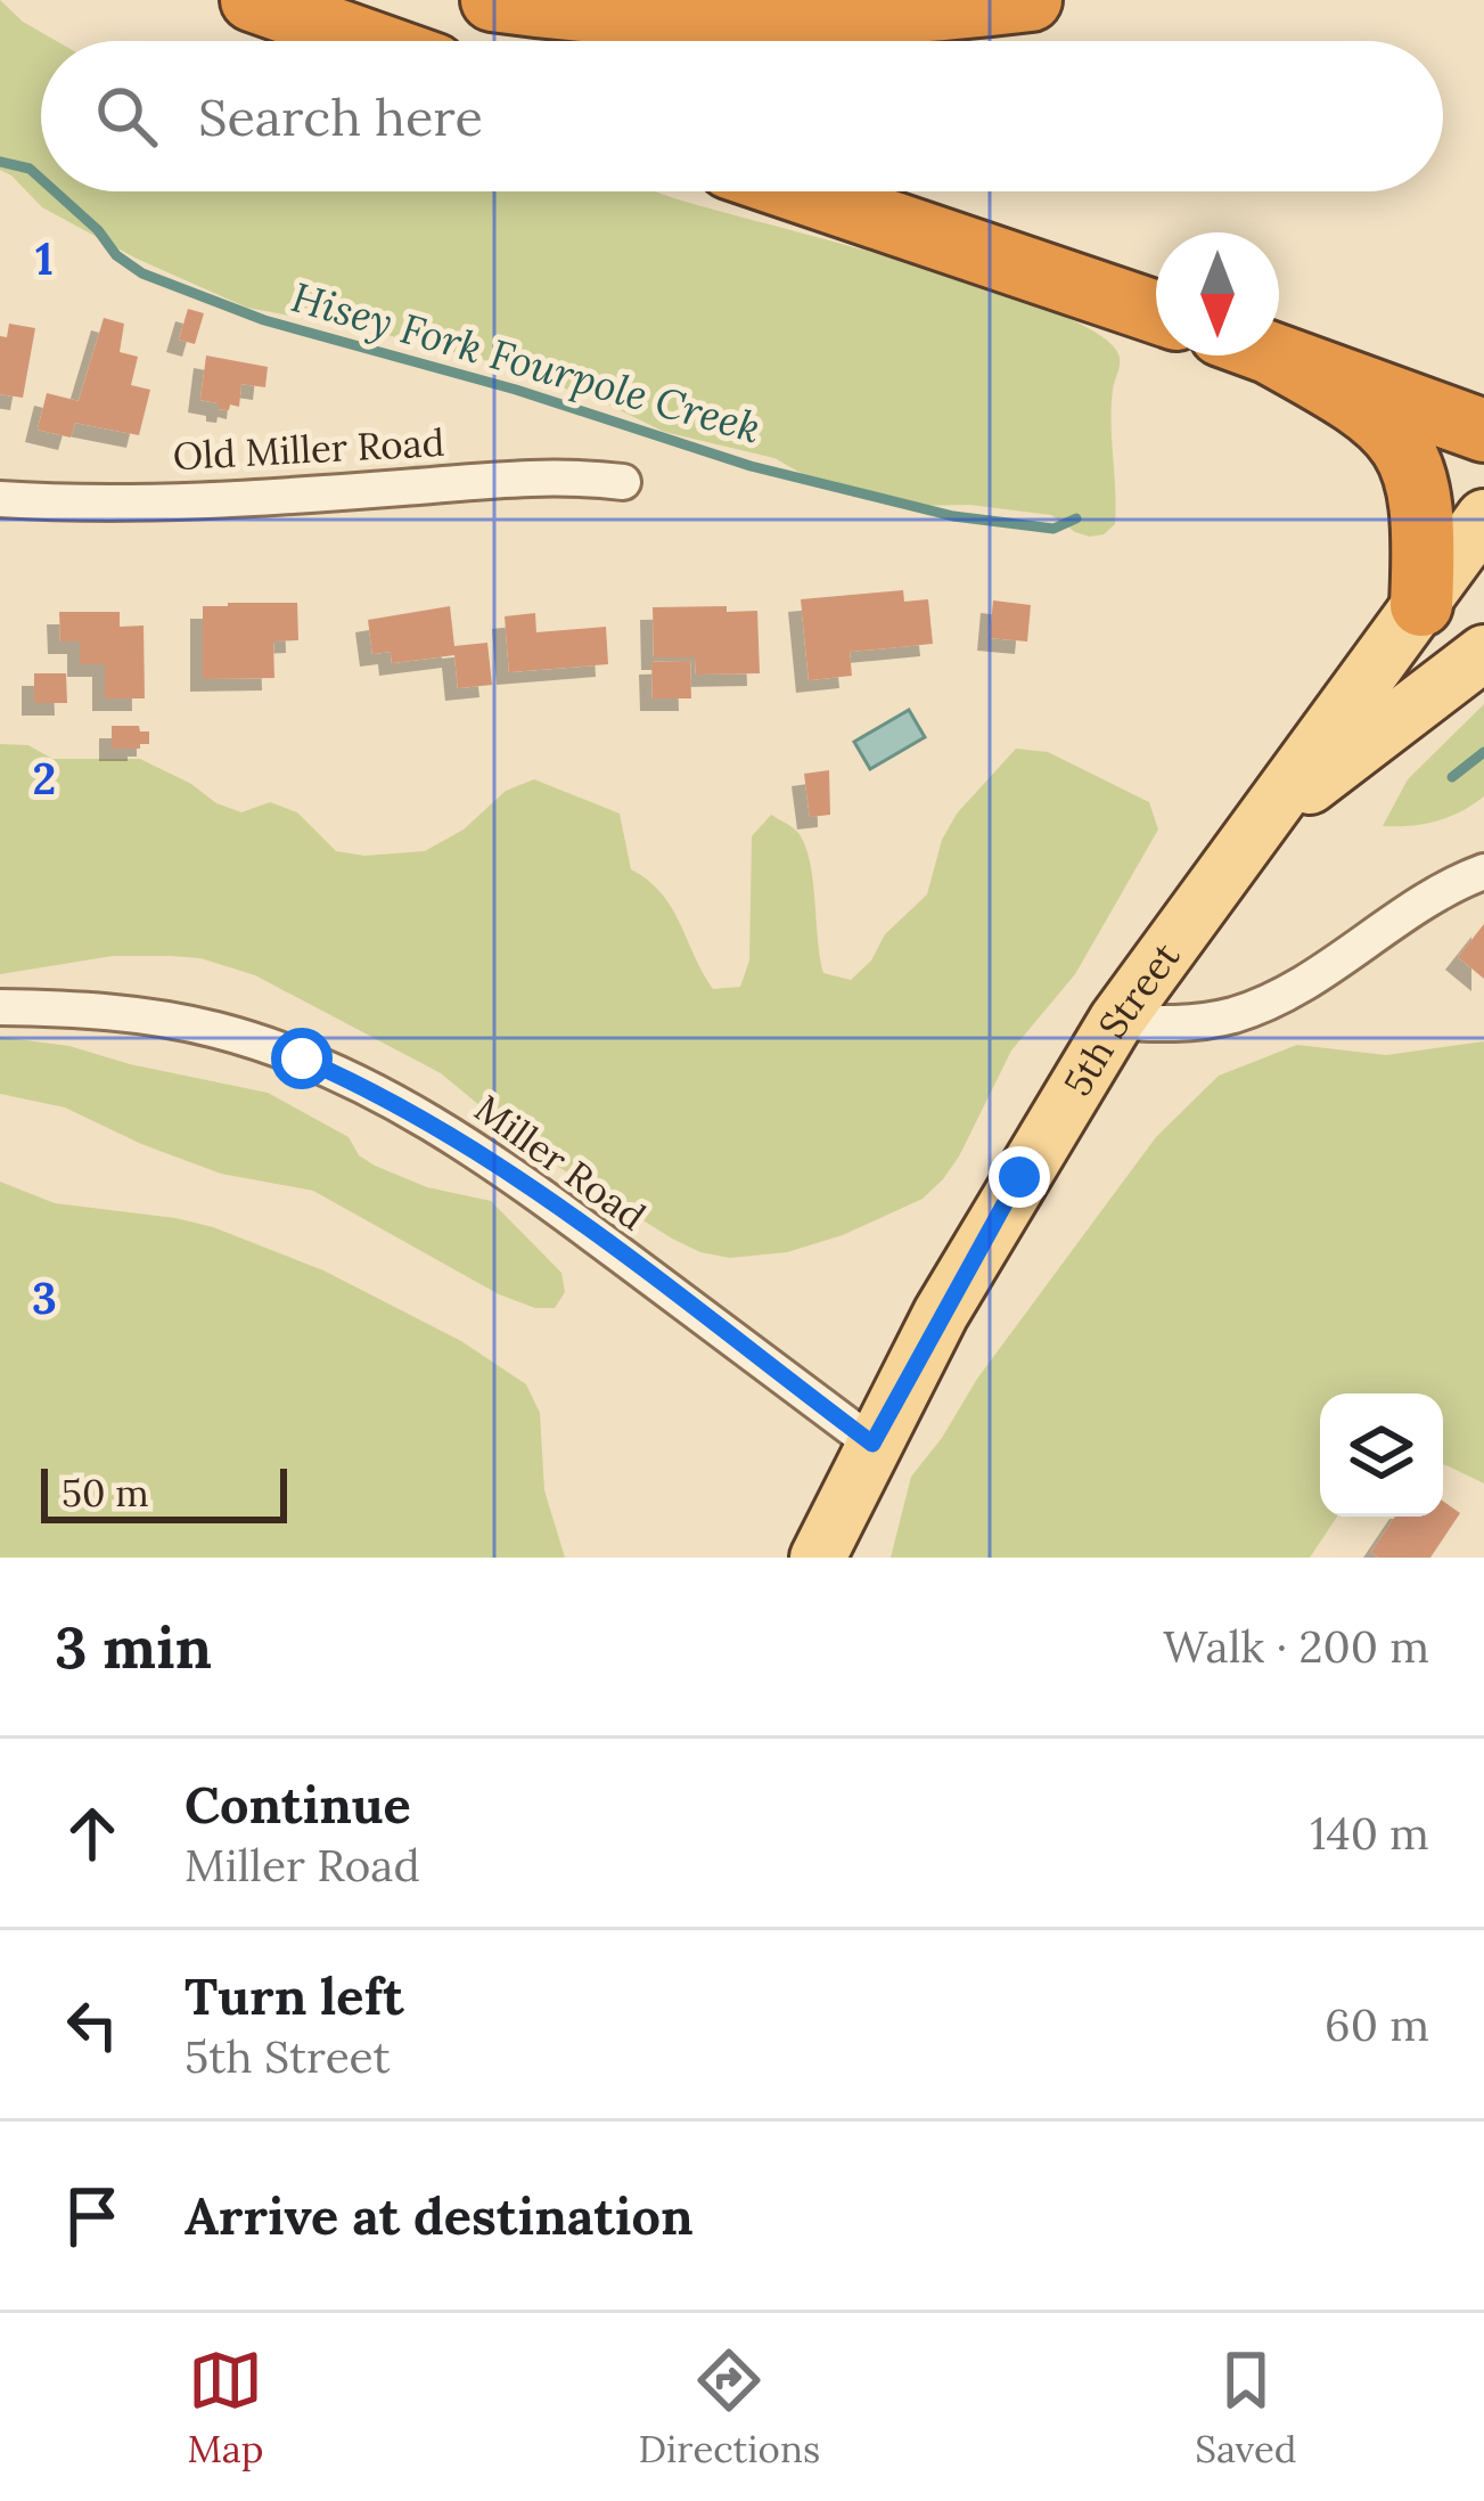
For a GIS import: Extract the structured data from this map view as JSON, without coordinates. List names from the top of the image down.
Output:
{
  "streets": {
    "main road": ["5th Street"],
    "street": ["Old Miller Road", "Miller Road"]
  },
  "crossings": [
    ["5th Street", "Miller Road"]
  ],
  "water": ["Hisey Fork Fourpole Creek"],
  "scale_bar": "50 m",
  "north": "bottom",
  "page": {
    "search": "Search here",
    "scale": "50 m",
    "heading": ["3 min", "Walk · 200 m"],
    "list": [
      ["Continue", "Miller Road", "140 m"],
      ["Turn left", "5th Street", "60 m"],
      "Arrive at destination"
    ],
    "nav": ["Map", "Directions", "Saved"]
  },
  "grid": {
    "rows": ["1", "2", "3"]
  }
}
